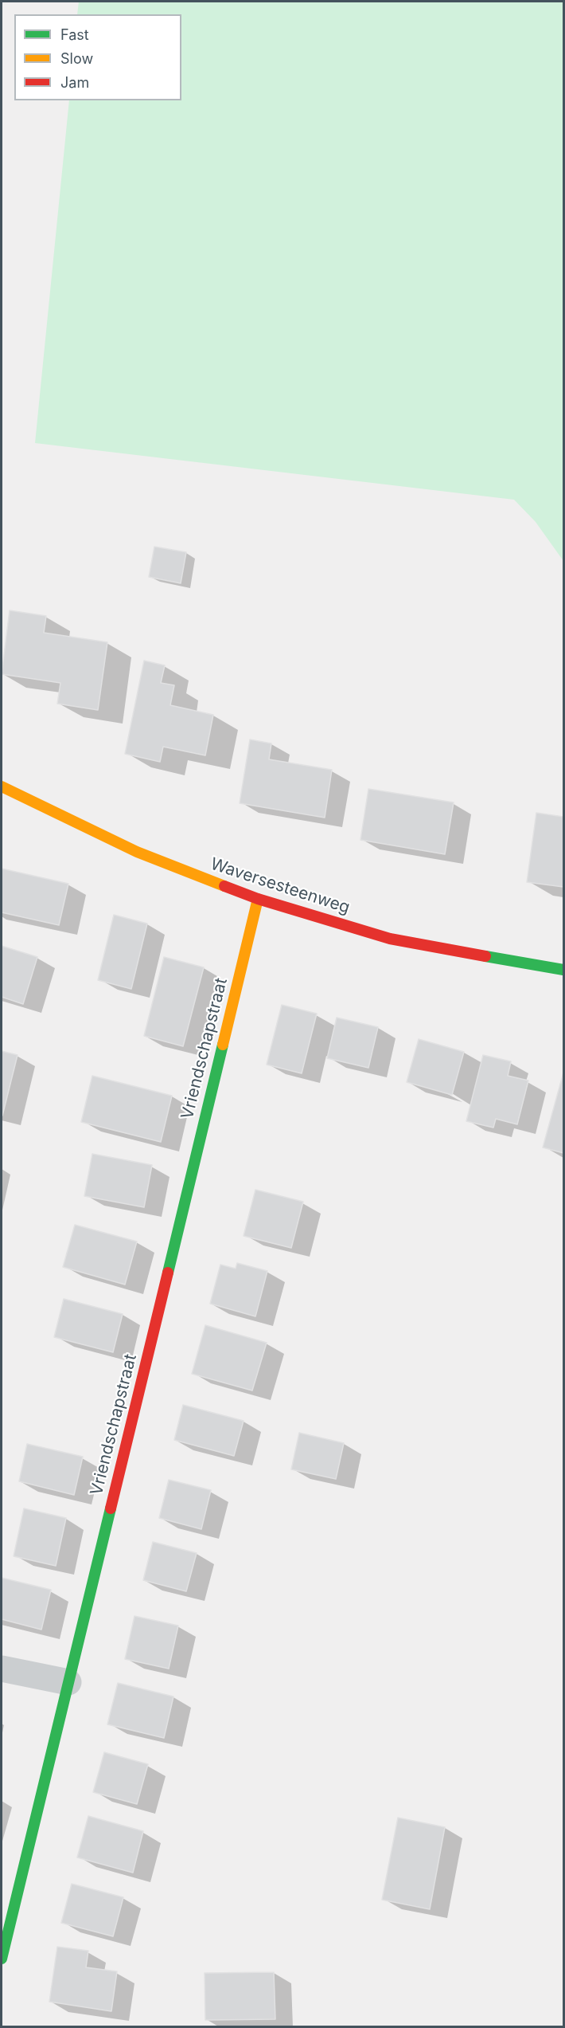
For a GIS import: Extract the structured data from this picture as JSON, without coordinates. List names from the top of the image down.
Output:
{
  "streets": {
    "street": ["Waversesteenweg", "Vriendschapstraat"]
  },
  "crossings": [
    ["Waversesteenweg", "Vriendschapstraat"]
  ],
  "legend": ["Fast", "Slow", "Jam"]
}
